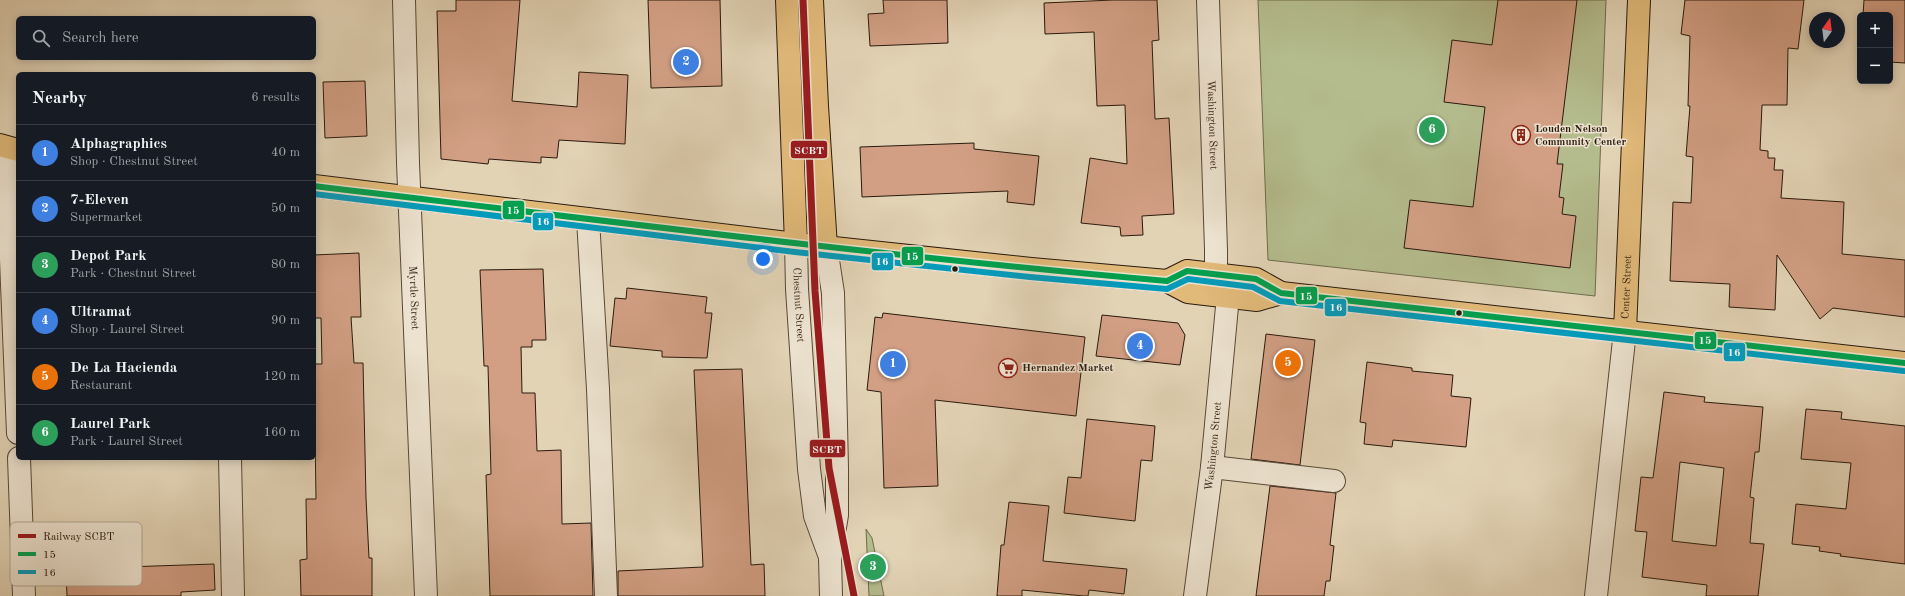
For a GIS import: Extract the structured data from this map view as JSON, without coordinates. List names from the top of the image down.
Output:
{
  "streets": {
    "main road": ["Center Street", "Chestnut Street"],
    "street": ["Washington Street", "Myrtle Street"]
  },
  "places": {
    "building": ["Louden Nelson Community Center"],
    "supermarket": ["Hernandez Market"]
  },
  "lines": ["rail line SCBT", "transit line 15", "transit line 16"],
  "legend": ["Railway SCBT", "15", "16"],
  "north": "top",
  "page": {
    "map_buttons": ["+", "−"],
    "search": "Search here",
    "pins": [
      "2",
      "6",
      "4",
      "5",
      "1",
      "3"
    ],
    "heading": ["Nearby", "6 results"],
    "list": [
      {
        "mark": "1",
        "name": "Alphagraphics",
        "note": "Shop · Chestnut Street",
        "value": "40 m"
      },
      {
        "mark": "2",
        "name": "7-Eleven",
        "note": "Supermarket",
        "value": "50 m"
      },
      {
        "mark": "3",
        "name": "Depot Park",
        "note": "Park · Chestnut Street",
        "value": "80 m"
      },
      {
        "mark": "4",
        "name": "Ultramat",
        "note": "Shop · Laurel Street",
        "value": "90 m"
      },
      {
        "mark": "5",
        "name": "De La Hacienda",
        "note": "Restaurant",
        "value": "120 m"
      },
      {
        "mark": "6",
        "name": "Laurel Park",
        "note": "Park · Laurel Street",
        "value": "160 m"
      }
    ]
  }
}
